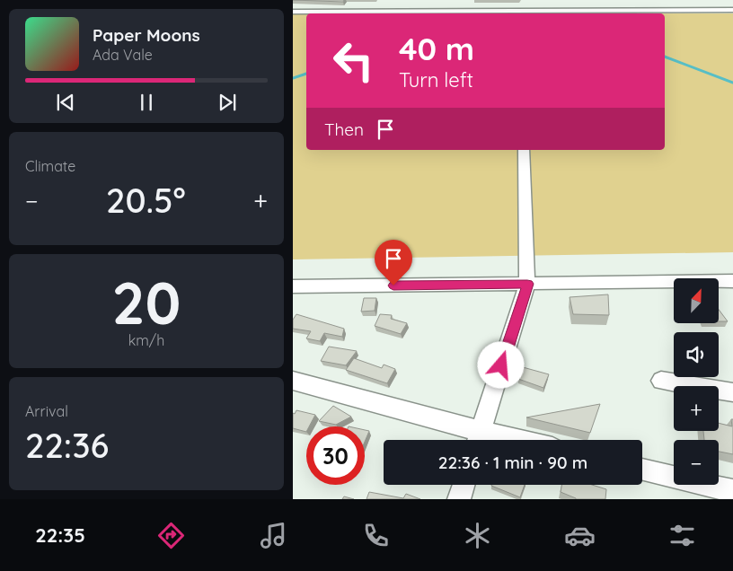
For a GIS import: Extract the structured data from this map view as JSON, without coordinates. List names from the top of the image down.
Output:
{
  "north": "top right",
  "page": {
    "turn": ["40 m", "Turn left"],
    "song": ["Paper Moons", "Ada Vale"],
    "then": "Then",
    "tile": [
      "Climate",
      ["20", "km/h"],
      ["Arrival", "22:36"]
    ],
    "heat": ["−", "20.5°", "+"],
    "map_buttons": ["+", "−"],
    "limit": "30",
    "trip": "22:36 · 1 min · 90 m",
    "tabs": "22:35"
  }
}
